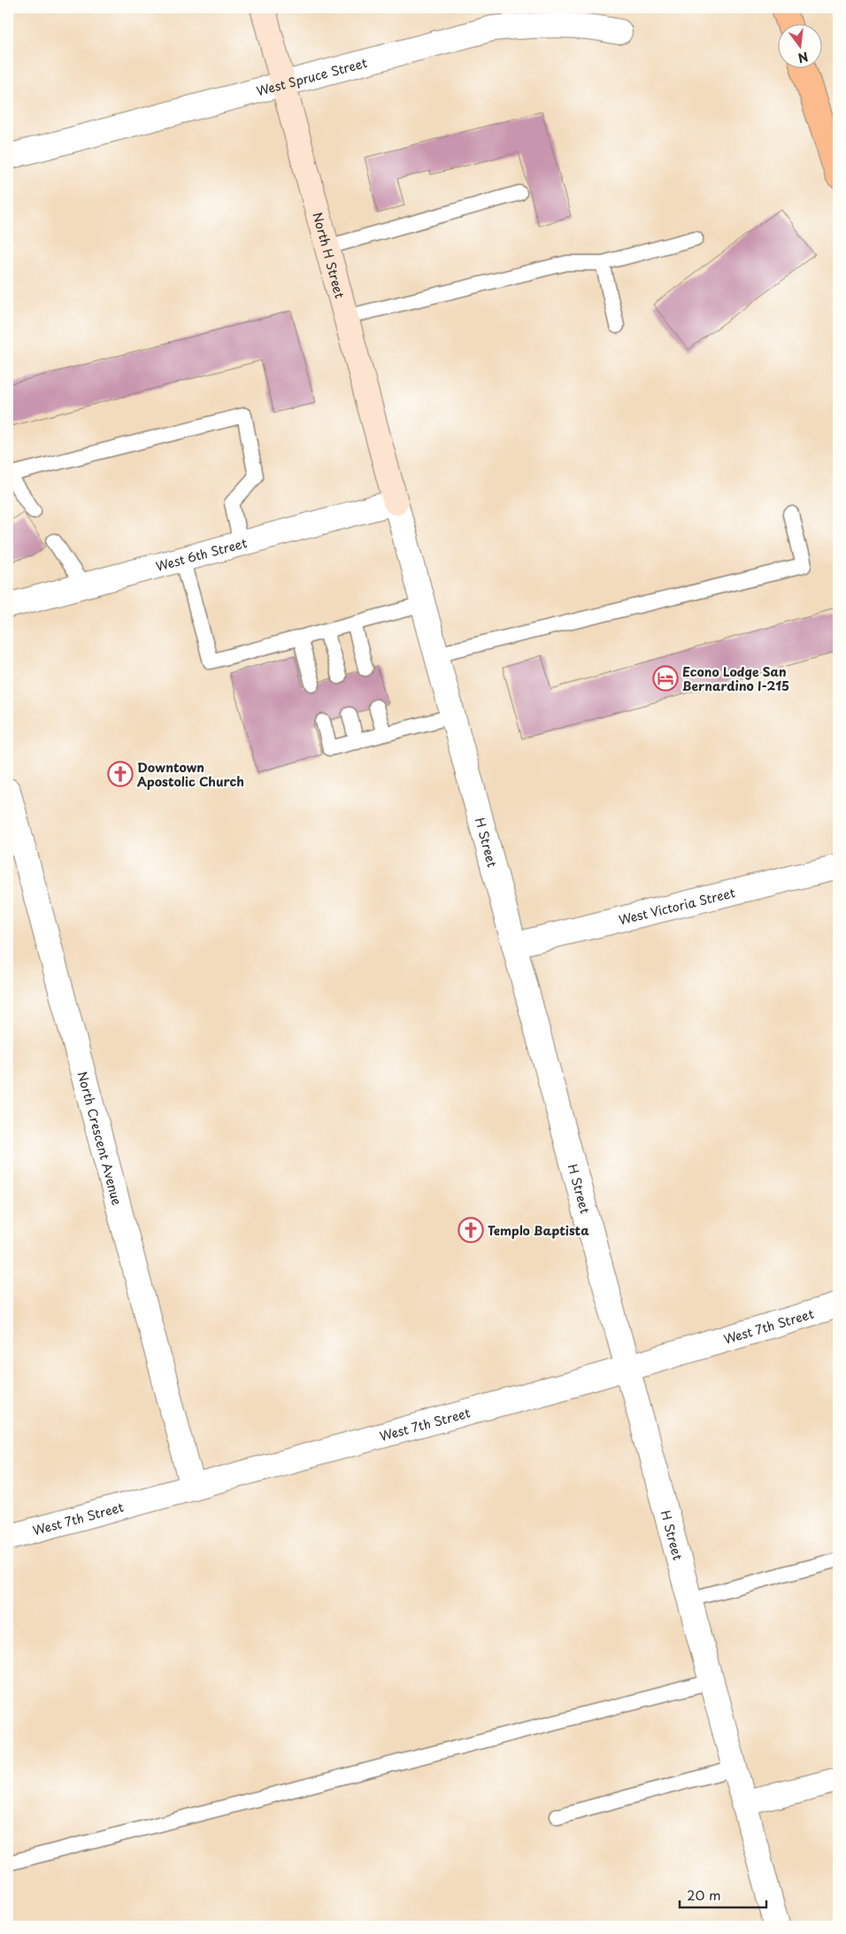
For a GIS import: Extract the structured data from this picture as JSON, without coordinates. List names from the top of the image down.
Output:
{
  "streets": {
    "main road": ["North H Street"],
    "street": [
      "West Spruce Street",
      "West 6th Street",
      "H Street",
      "West Victoria Street",
      "North Crescent Avenue",
      "West 7th Street"
    ]
  },
  "crossings": [
    ["West Spruce Street", "North H Street"],
    ["North H Street", "West 6th Street"],
    ["North H Street", "H Street"],
    ["West 6th Street", "H Street"],
    ["H Street", "West Victoria Street"],
    ["H Street", "West 7th Street"],
    ["North Crescent Avenue", "West 7th Street"]
  ],
  "places": {
    "hotel": ["Econo Lodge San Bernardino I-215"],
    "church": ["Downtown Apostolic Church", "Templo Baptista"]
  },
  "scale_bar": "20 m",
  "north": "bottom"
}
